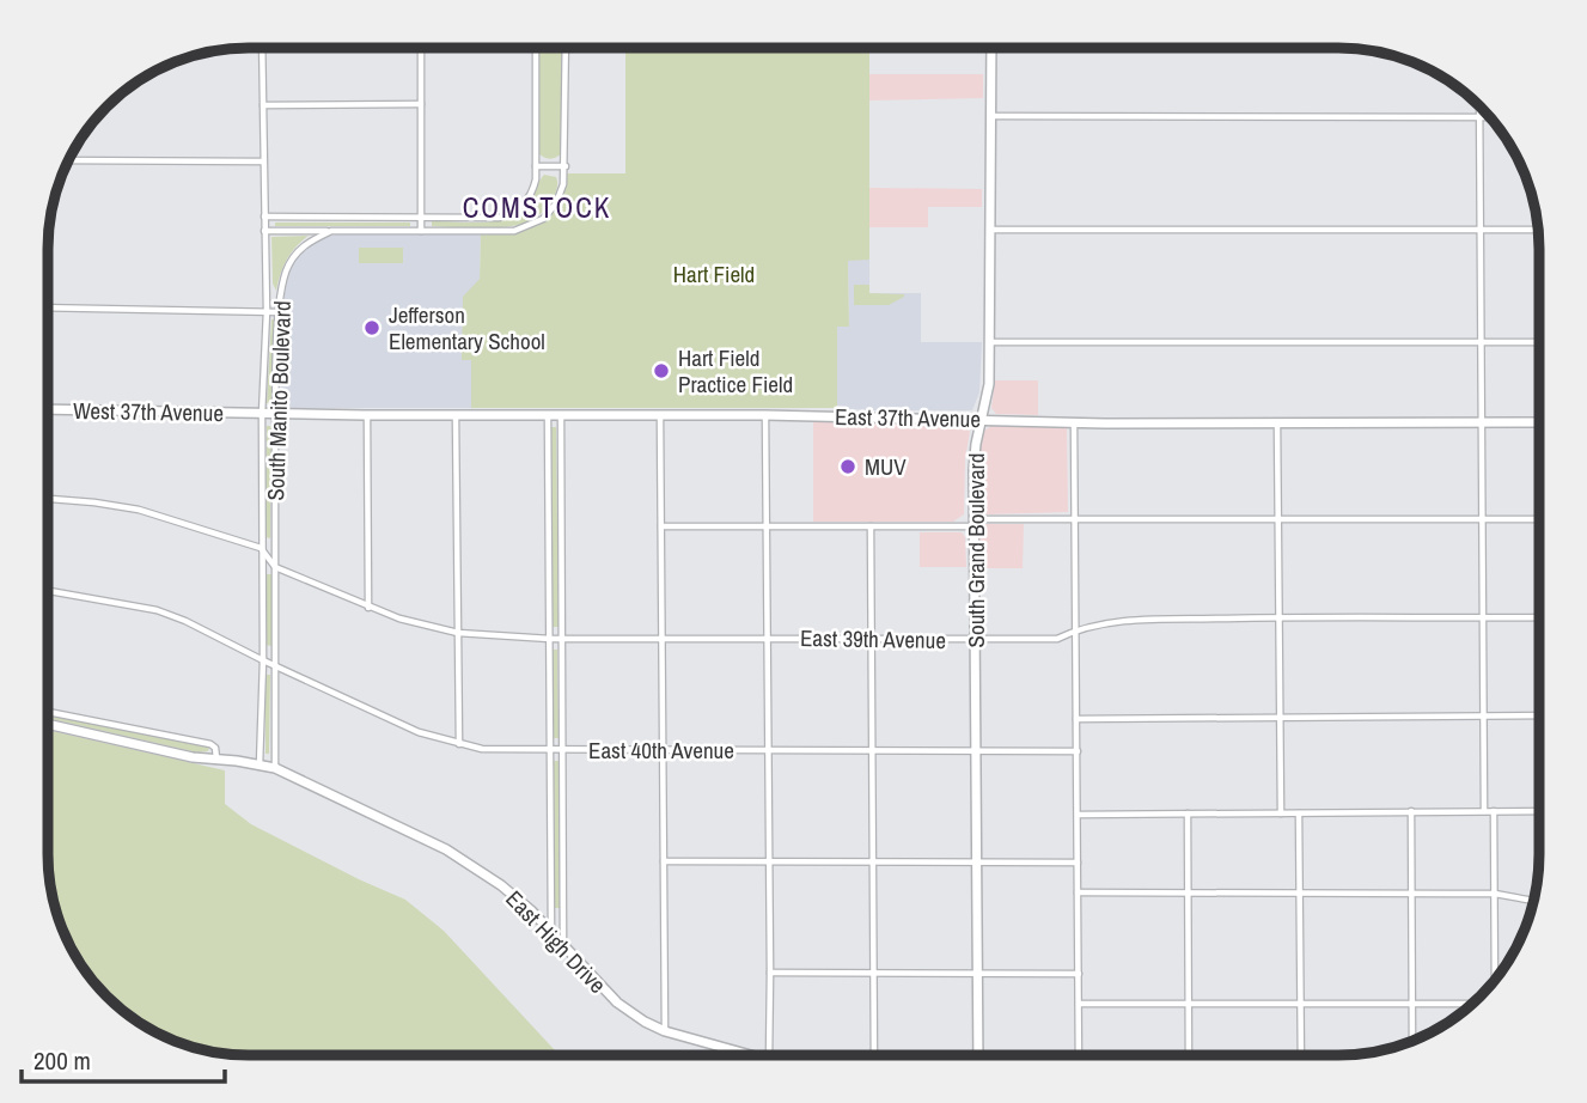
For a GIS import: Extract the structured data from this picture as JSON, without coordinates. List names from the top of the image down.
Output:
{
  "streets": {
    "main road": [
      "West 37th Avenue",
      "East 37th Avenue",
      "South Grand Boulevard",
      "East High Drive"
    ],
    "street": ["South Manito Boulevard", "East 39th Avenue", "East 40th Avenue"]
  },
  "crossings": [
    ["South Manito Boulevard", "West 37th Avenue"],
    ["South Manito Boulevard", "East 37th Avenue"],
    ["South Manito Boulevard", "East 39th Avenue"],
    ["South Manito Boulevard", "East 40th Avenue"],
    ["South Manito Boulevard", "East High Drive"],
    ["West 37th Avenue", "East 37th Avenue"],
    ["East 37th Avenue", "South Grand Boulevard"],
    ["South Grand Boulevard", "East 39th Avenue"],
    ["South Grand Boulevard", "East 40th Avenue"]
  ],
  "districts": ["COMSTOCK"],
  "parks": ["Hart Field"],
  "places": ["Jefferson Elementary School", "Hart Field Practice Field", "MUV"],
  "scale_bar": "200 m"
}
